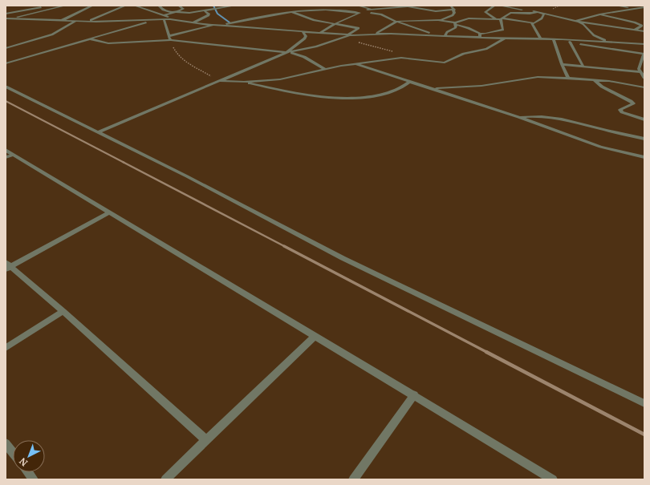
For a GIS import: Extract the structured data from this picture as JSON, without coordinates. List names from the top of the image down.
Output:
{
  "north": "bottom left"
}
